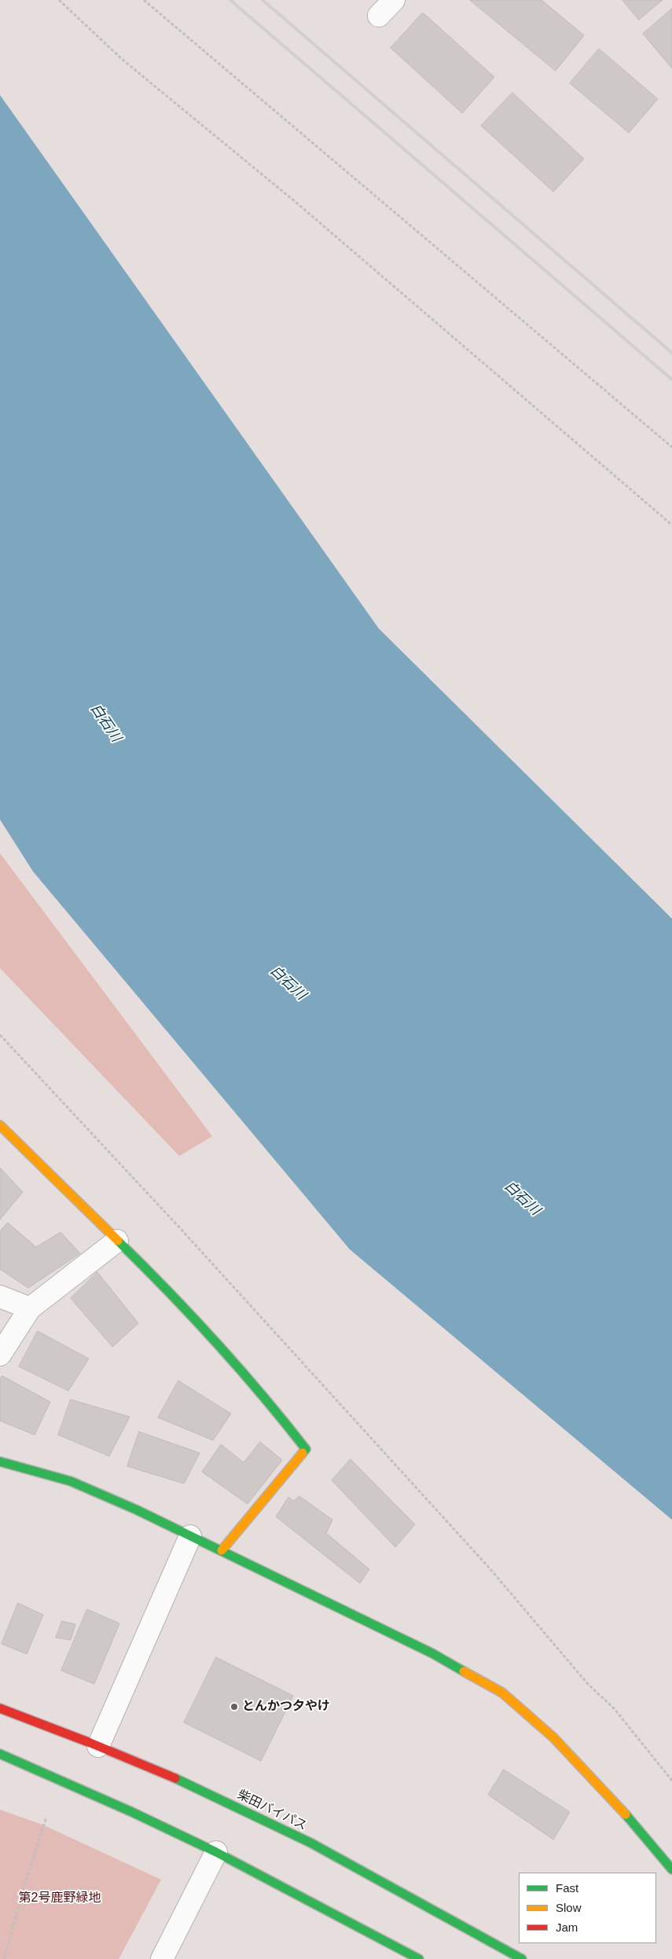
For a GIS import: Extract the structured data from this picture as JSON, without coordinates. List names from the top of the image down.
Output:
{
  "streets": {
    "main road": ["柴田バイパス"]
  },
  "water": ["白石川"],
  "parks": ["第2号鹿野緑地"],
  "places": ["とんかつ夕やけ"],
  "legend": ["Fast", "Slow", "Jam"]
}
